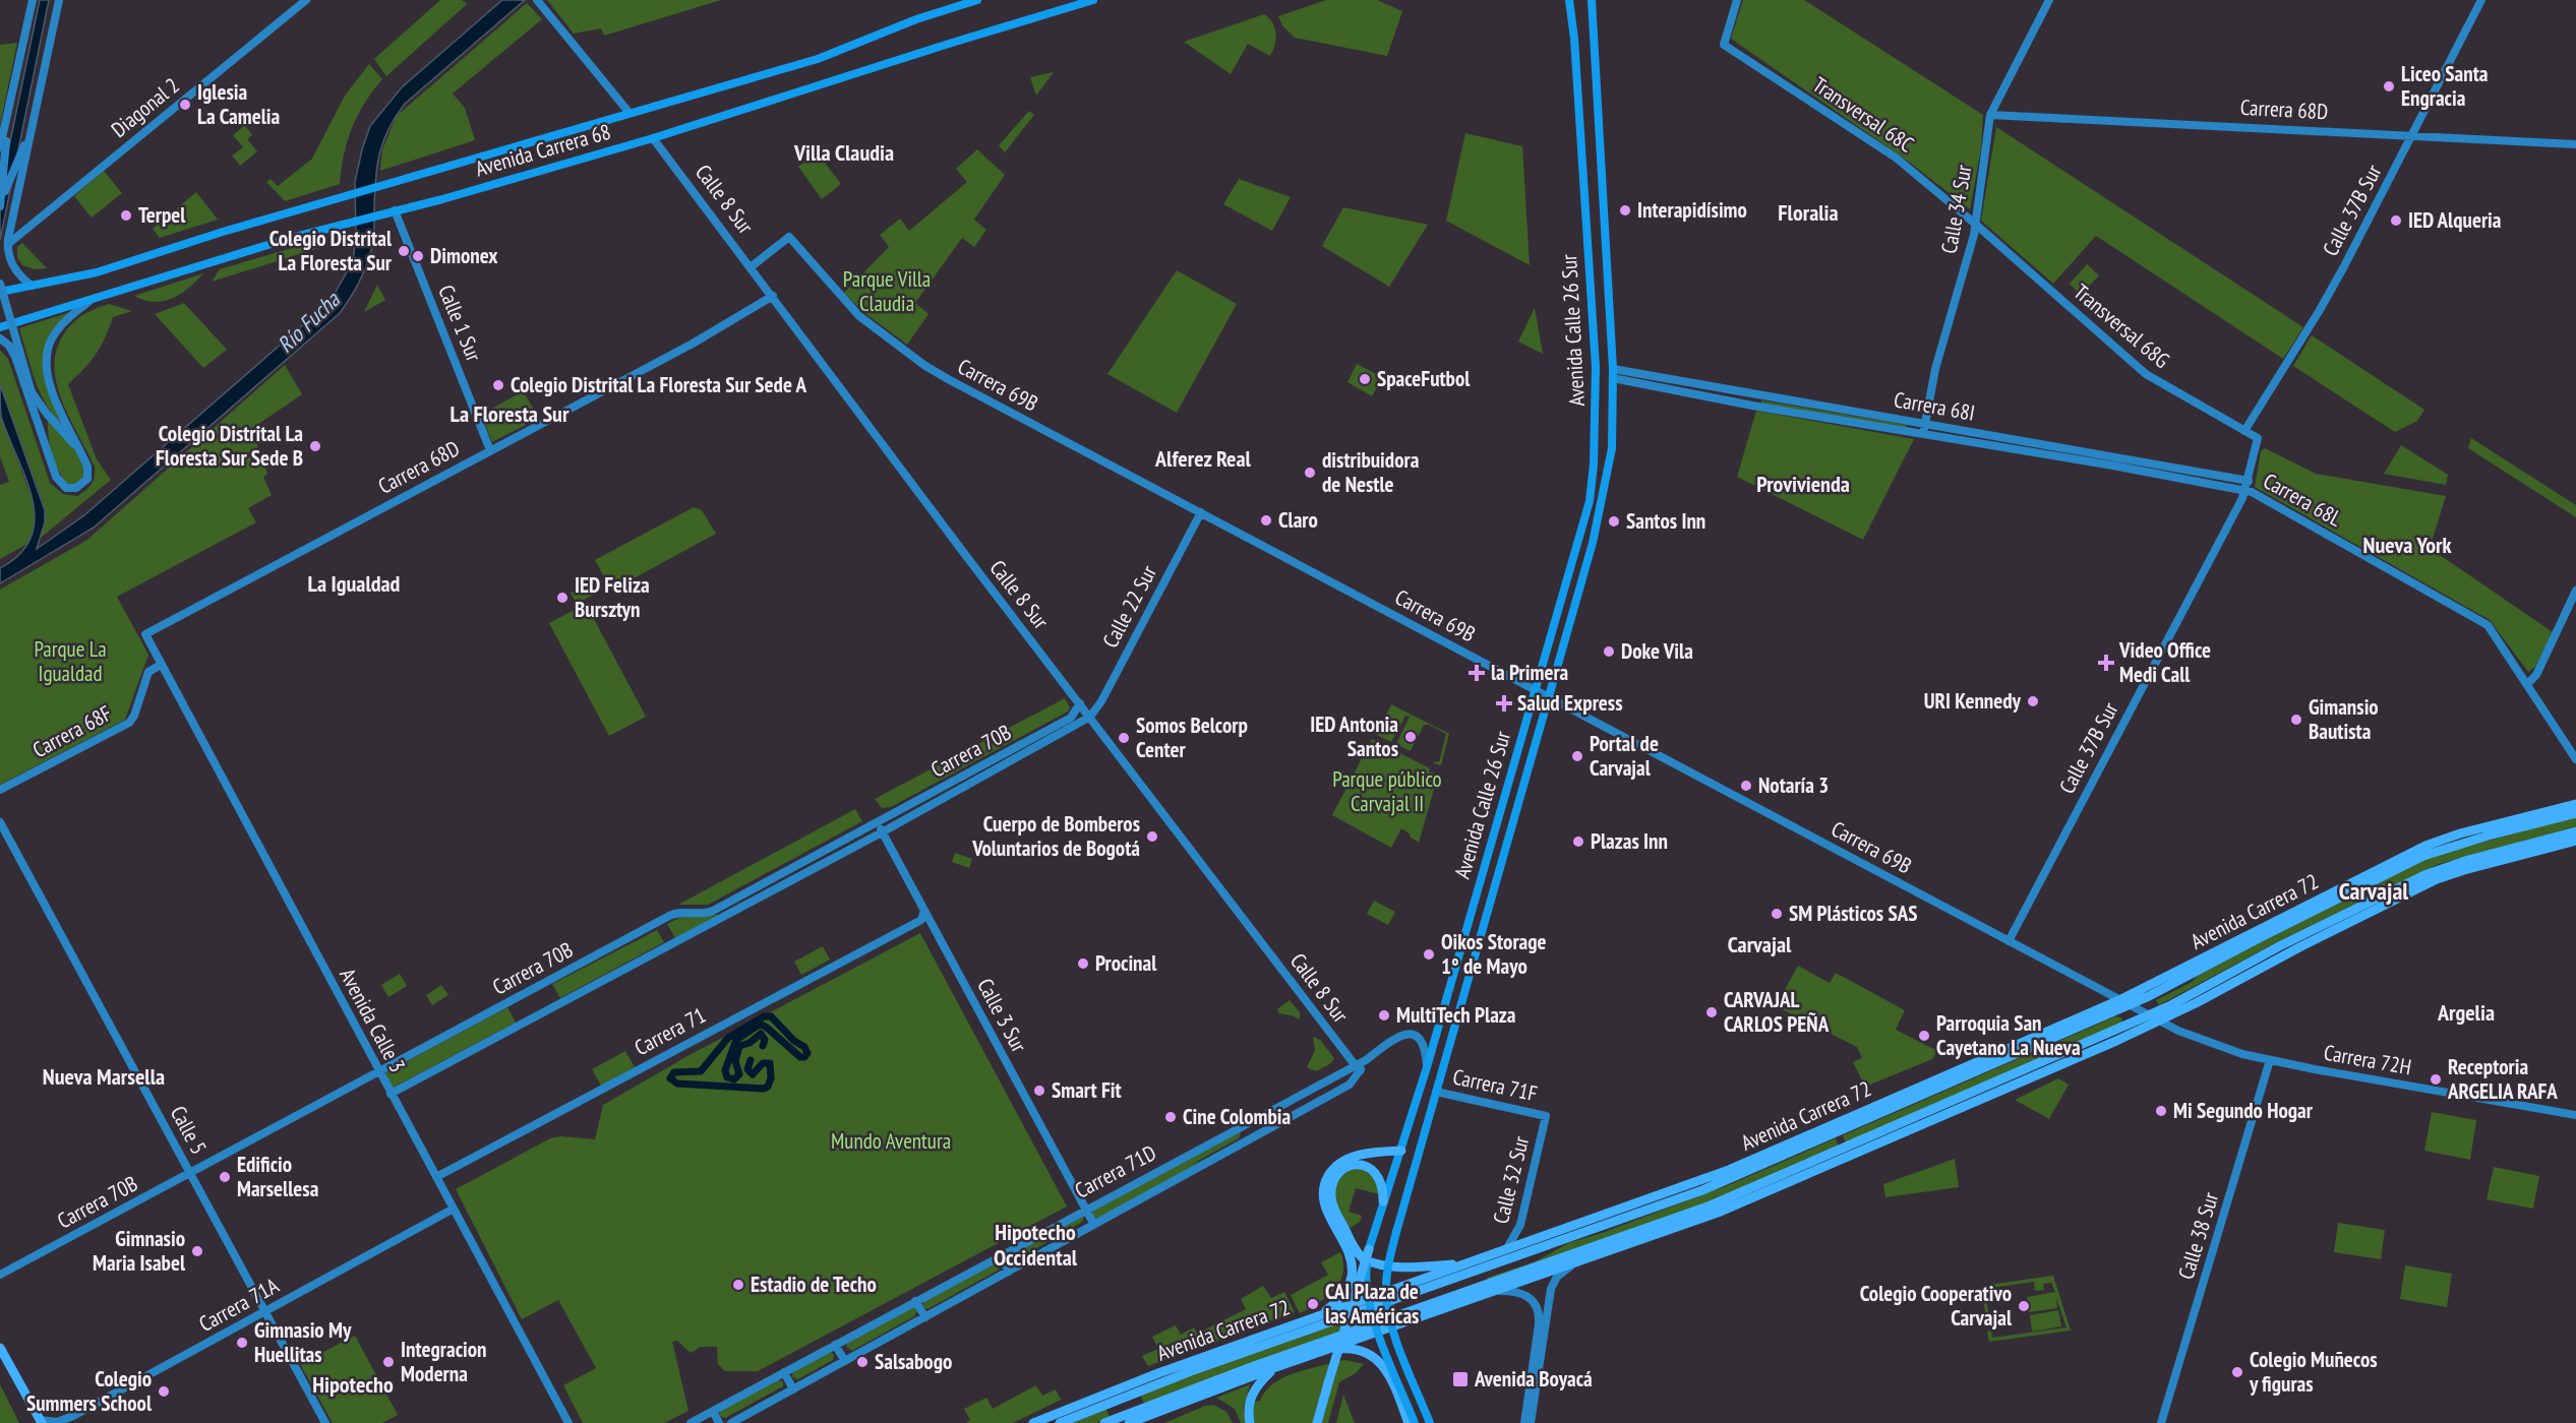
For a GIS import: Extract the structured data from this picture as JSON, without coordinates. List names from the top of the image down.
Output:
{
  "streets": {
    "highway": ["Avenida Carrera 72"],
    "main road": ["Avenida Carrera 68", "Avenida Calle 26 Sur"],
    "street": [
      "Diagonal 2",
      "Carrera 68D",
      "Transversal 68C",
      "Calle 8 Sur",
      "Calle 34 Sur",
      "Calle 37B Sur",
      "Calle 1 Sur",
      "Transversal 68G",
      "Carrera 69B",
      "Carrera 68I",
      "Carrera 68L",
      "Calle 22 Sur",
      "Carrera 68F",
      "Carrera 70B",
      "Calle 3 Sur",
      "Avenida Calle 3",
      "Carrera 71",
      "Carrera 72H",
      "Carrera 71F",
      "Calle 5",
      "Carrera 71D",
      "Calle 32 Sur",
      "Calle 38 Sur",
      "Carrera 71A"
    ]
  },
  "crossings": [
    ["Carrera 68D", "Calle 8 Sur"],
    ["Carrera 68D", "Calle 34 Sur"],
    ["Carrera 68D", "Calle 37B Sur"],
    ["Carrera 68D", "Calle 1 Sur"],
    ["Carrera 68D", "Avenida Calle 3"],
    ["Transversal 68C", "Calle 34 Sur"],
    ["Transversal 68C", "Transversal 68G"],
    ["Avenida Carrera 68", "Calle 8 Sur"],
    ["Avenida Carrera 68", "Calle 1 Sur"],
    ["Calle 8 Sur", "Carrera 69B"],
    ["Calle 8 Sur", "Calle 22 Sur"],
    ["Calle 8 Sur", "Carrera 70B"],
    ["Calle 8 Sur", "Carrera 71D"],
    ["Calle 34 Sur", "Transversal 68G"],
    ["Calle 34 Sur", "Carrera 68I"],
    ["Calle 37B Sur", "Transversal 68G"],
    ["Calle 37B Sur", "Carrera 69B"],
    ["Calle 37B Sur", "Carrera 68I"],
    ["Calle 37B Sur", "Carrera 68L"],
    ["Avenida Calle 26 Sur", "Carrera 69B"],
    ["Avenida Calle 26 Sur", "Carrera 68I"],
    ["Avenida Calle 26 Sur", "Carrera 71F"],
    ["Avenida Calle 26 Sur", "Carrera 71D"],
    ["Carrera 69B", "Calle 22 Sur"],
    ["Carrera 69B", "Avenida Carrera 72"],
    ["Carrera 69B", "Carrera 72H"],
    ["Carrera 68I", "Carrera 68L"],
    ["Calle 22 Sur", "Carrera 70B"],
    ["Carrera 68F", "Avenida Calle 3"],
    ["Carrera 70B", "Calle 3 Sur"],
    ["Carrera 70B", "Avenida Calle 3"],
    ["Carrera 70B", "Calle 5"],
    ["Avenida Carrera 72", "Calle 32 Sur"],
    ["Calle 3 Sur", "Carrera 71D"],
    ["Avenida Calle 3", "Carrera 71"],
    ["Avenida Calle 3", "Carrera 71A"],
    ["Carrera 72H", "Calle 38 Sur"],
    ["Carrera 71F", "Calle 32 Sur"],
    ["Calle 5", "Carrera 71A"]
  ],
  "districts": [
    "Villa Claudia",
    "Floralia",
    "La Floresta Sur",
    "Alferez Real",
    "Provivienda",
    "Nueva York",
    "La Igualdad",
    "Carvajal",
    "Carvajal",
    "Argelia",
    "Nueva Marsella",
    "Hipotecho Occidental",
    "Hipotecho"
  ],
  "water": ["Río Fucha"],
  "parks": [
    "Parque Villa Claudia",
    "Parque La Igualdad",
    "Parque público Carvajal II",
    "Mundo Aventura"
  ],
  "places": {
    "other": [
      "Liceo Santa Engracia",
      "Iglesia La Camelia",
      "Interapidísimo",
      "Terpel",
      "IED Alqueria",
      "Colegio Distrital La Floresta Sur",
      "Dimonex",
      "SpaceFutbol",
      "Colegio Distrital La Floresta Sur Sede A",
      "Colegio Distrital La Floresta Sur Sede B",
      "distribuidora de Nestle",
      "Claro",
      "Santos Inn",
      "IED Feliza Bursztyn",
      "Doke Vila",
      "URI Kennedy",
      "Gimansio Bautista",
      "IED Antonia Santos",
      "Somos Belcorp Center",
      "Portal de Carvajal",
      "Notaría 3",
      "Cuerpo de Bomberos Voluntarios de Bogotá",
      "Plazas Inn",
      "SM Plásticos SAS",
      "Oikos Storage 1° de Mayo",
      "Procinal",
      "CARVAJAL CARLOS PEÑA",
      "MultiTech Plaza",
      "Parroquia San Cayetano La Nueva",
      "Receptoria ARGELIA RAFA",
      "Smart Fit",
      "Mi Segundo Hogar",
      "Cine Colombia",
      "Edificio Marsellesa",
      "Gimnasio Maria Isabel",
      "Estadio de Techo",
      "CAI Plaza de las Américas",
      "Colegio Cooperativo Carvajal",
      "Gimnasio My Huellitas",
      "Integracion Moderna",
      "Salsabogo",
      "Colegio Muñecos y figuras",
      "Colegio Summers School"
    ],
    "health": ["Video Office Medi Call", "la Primera", "Salud Express"],
    "transit": ["Avenida Boyacá"]
  }
}
